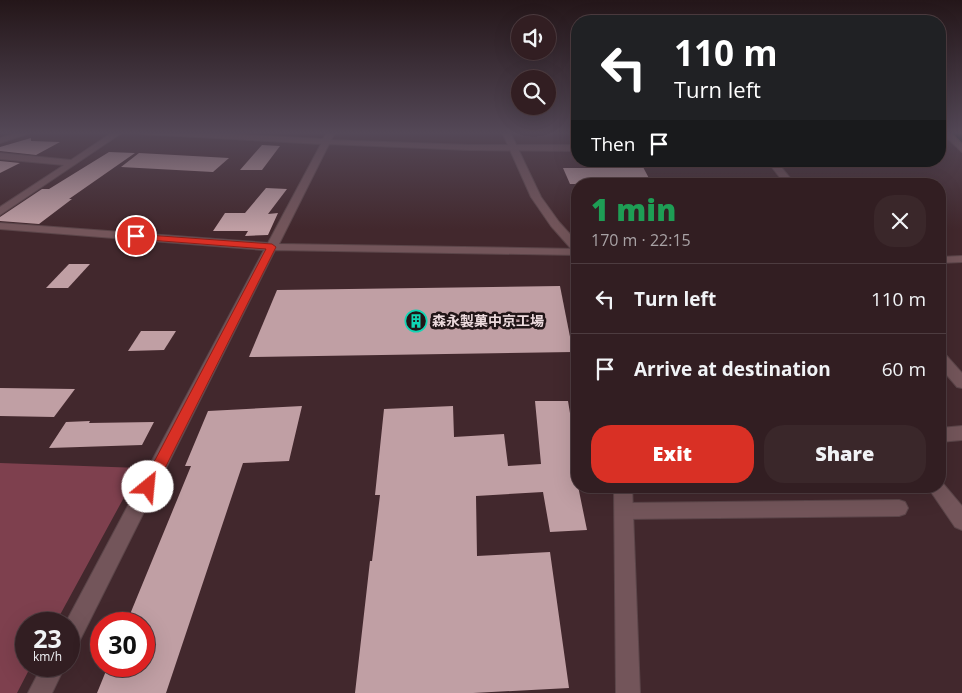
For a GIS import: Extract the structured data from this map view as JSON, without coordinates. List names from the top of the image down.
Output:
{
  "places": {
    "building": ["森永製菓中京工場"]
  },
  "page": {
    "turn": ["110 m", "Turn left"],
    "then": "Then",
    "heading": ["1 min", "170 m · 22:15"],
    "list": [
      {
        "name": "Turn left",
        "value": "110 m"
      },
      {
        "name": "Arrive at destination",
        "value": "60 m"
      }
    ],
    "buttons": ["Exit", "Share"],
    "speed": "23 km/h",
    "limit": "30"
  }
}
